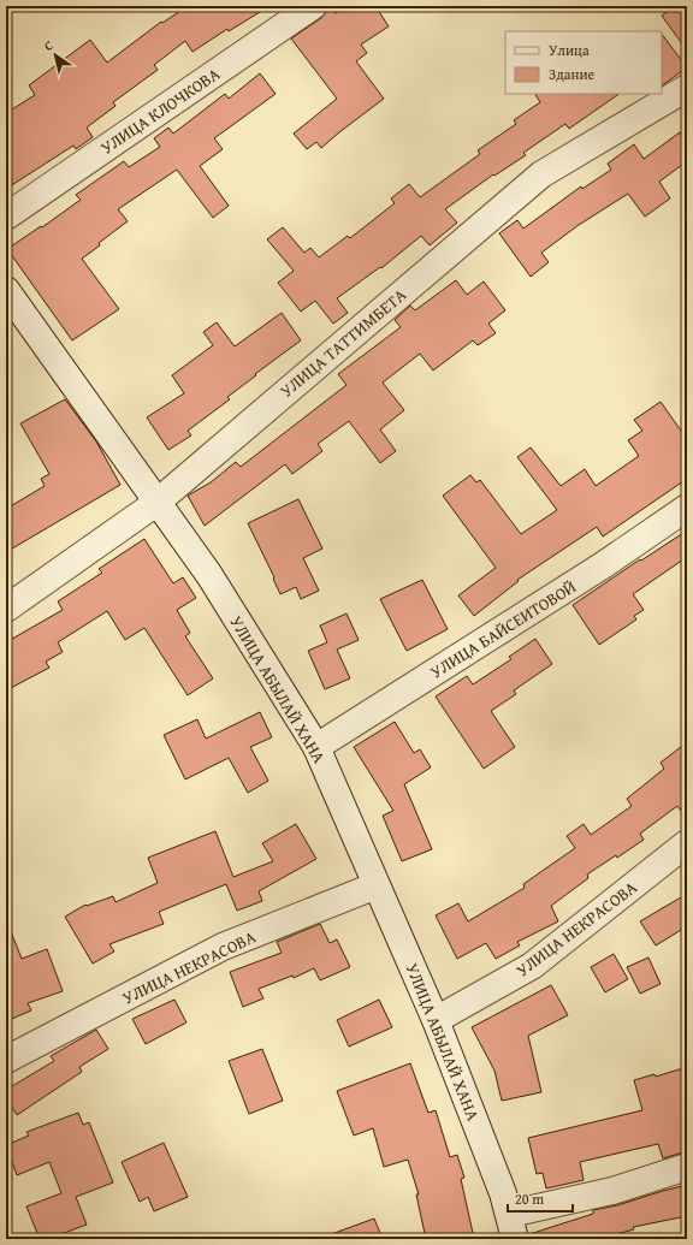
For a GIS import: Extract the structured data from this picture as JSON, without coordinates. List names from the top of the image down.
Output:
{
  "streets": {
    "street": [
      "УЛИЦА КЛОЧКОВА",
      "УЛИЦА ТАТТИМБЕТА",
      "УЛИЦА БАЙСЕИТОВОЙ",
      "УЛИЦА АБЫЛАЙ ХАНА",
      "УЛИЦА НЕКРАСОВА"
    ]
  },
  "crossings": [
    ["УЛИЦА ТАТТИМБЕТА", "УЛИЦА АБЫЛАЙ ХАНА"],
    ["УЛИЦА БАЙСЕИТОВОЙ", "УЛИЦА АБЫЛАЙ ХАНА"],
    ["УЛИЦА АБЫЛАЙ ХАНА", "УЛИЦА НЕКРАСОВА"]
  ],
  "legend": ["Улица", "Здание"],
  "scale_bar": "20 m",
  "north": "top left"
}
